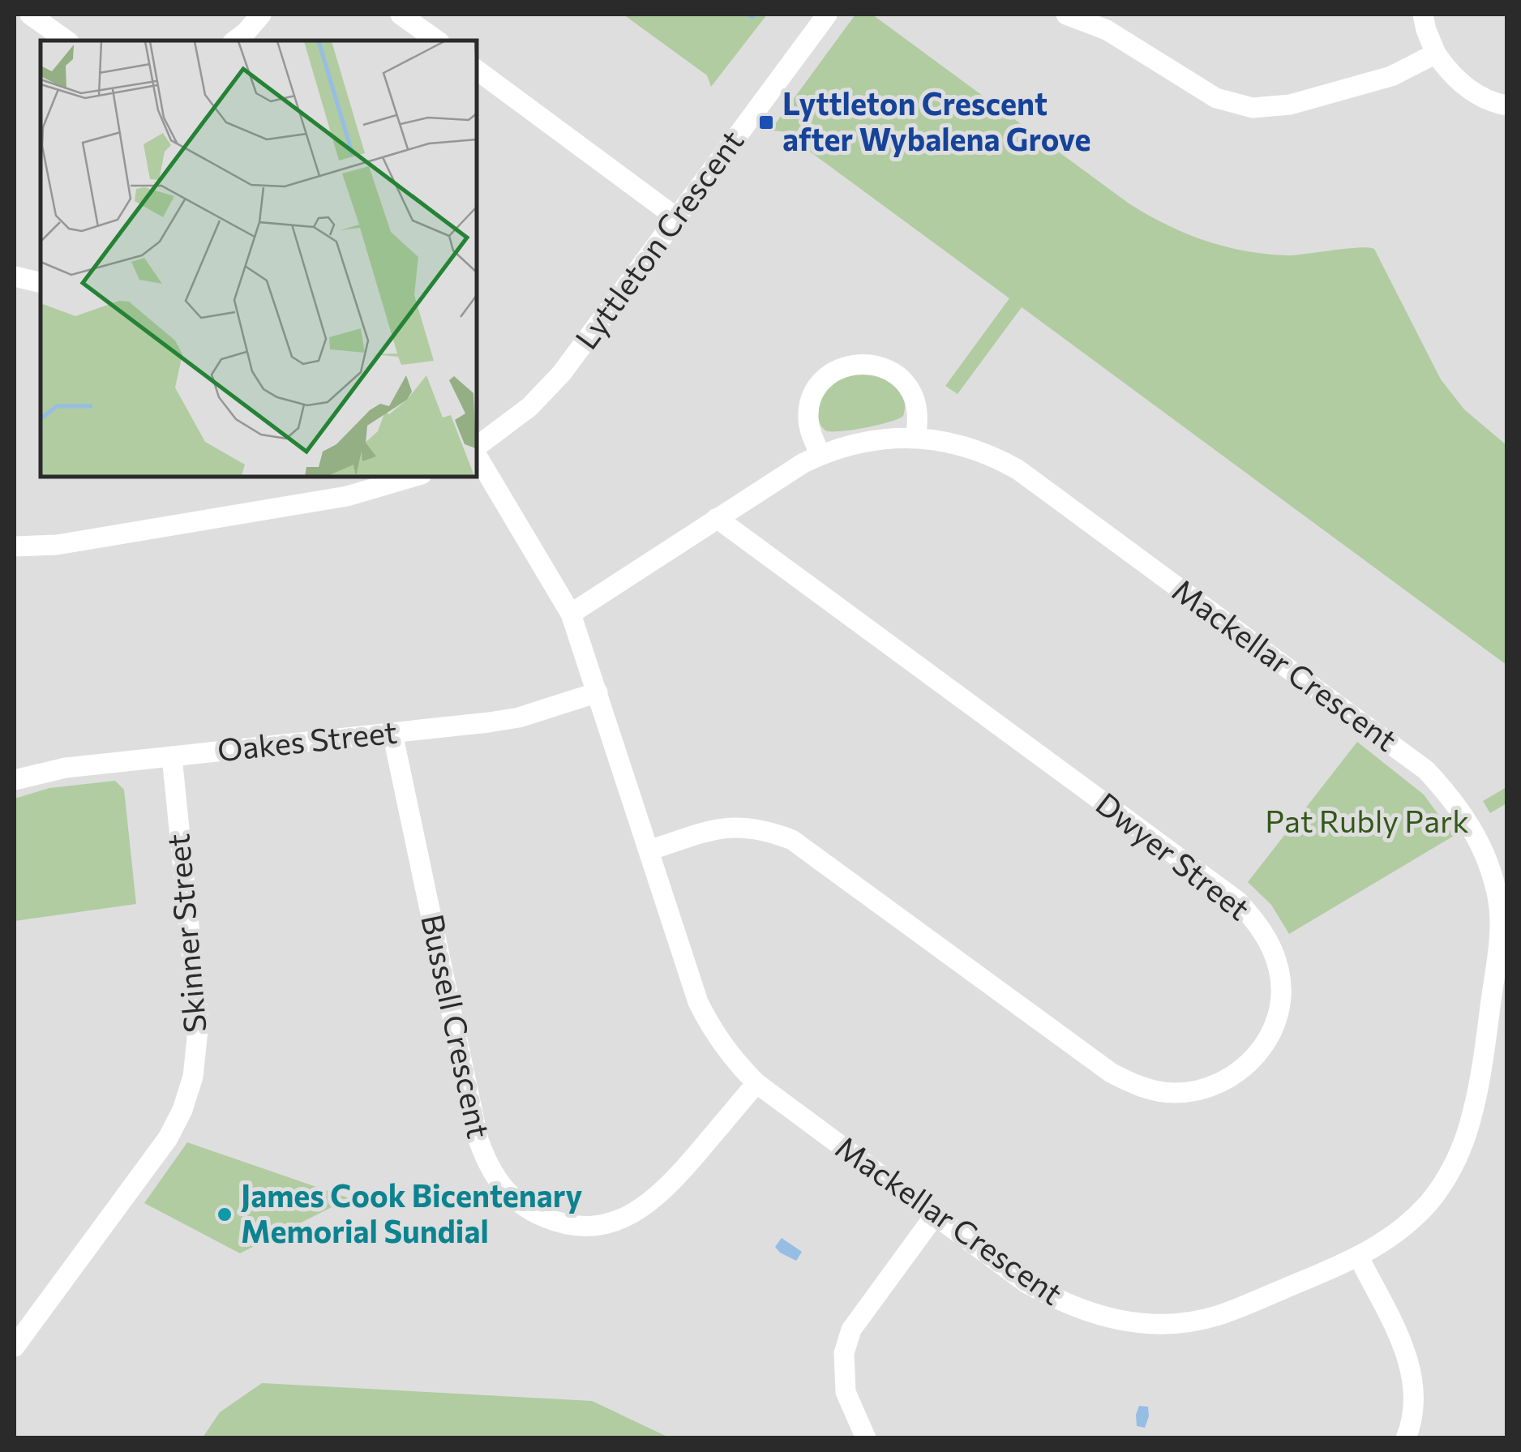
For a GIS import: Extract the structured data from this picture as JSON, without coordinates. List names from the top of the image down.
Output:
{
  "streets": {
    "street": [
      "Lyttleton Crescent",
      "Mackellar Crescent",
      "Oakes Street",
      "Dwyer Street",
      "Skinner Street",
      "Bussell Crescent"
    ]
  },
  "crossings": [
    ["Mackellar Crescent", "Oakes Street"],
    ["Mackellar Crescent", "Dwyer Street"],
    ["Mackellar Crescent", "Bussell Crescent"],
    ["Oakes Street", "Skinner Street"],
    ["Oakes Street", "Bussell Crescent"]
  ],
  "parks": ["Pat Rubly Park"],
  "places": {
    "transit": ["Lyttleton Crescent after Wybalena Grove"],
    "other": ["James Cook Bicentenary Memorial Sundial"]
  }
}
